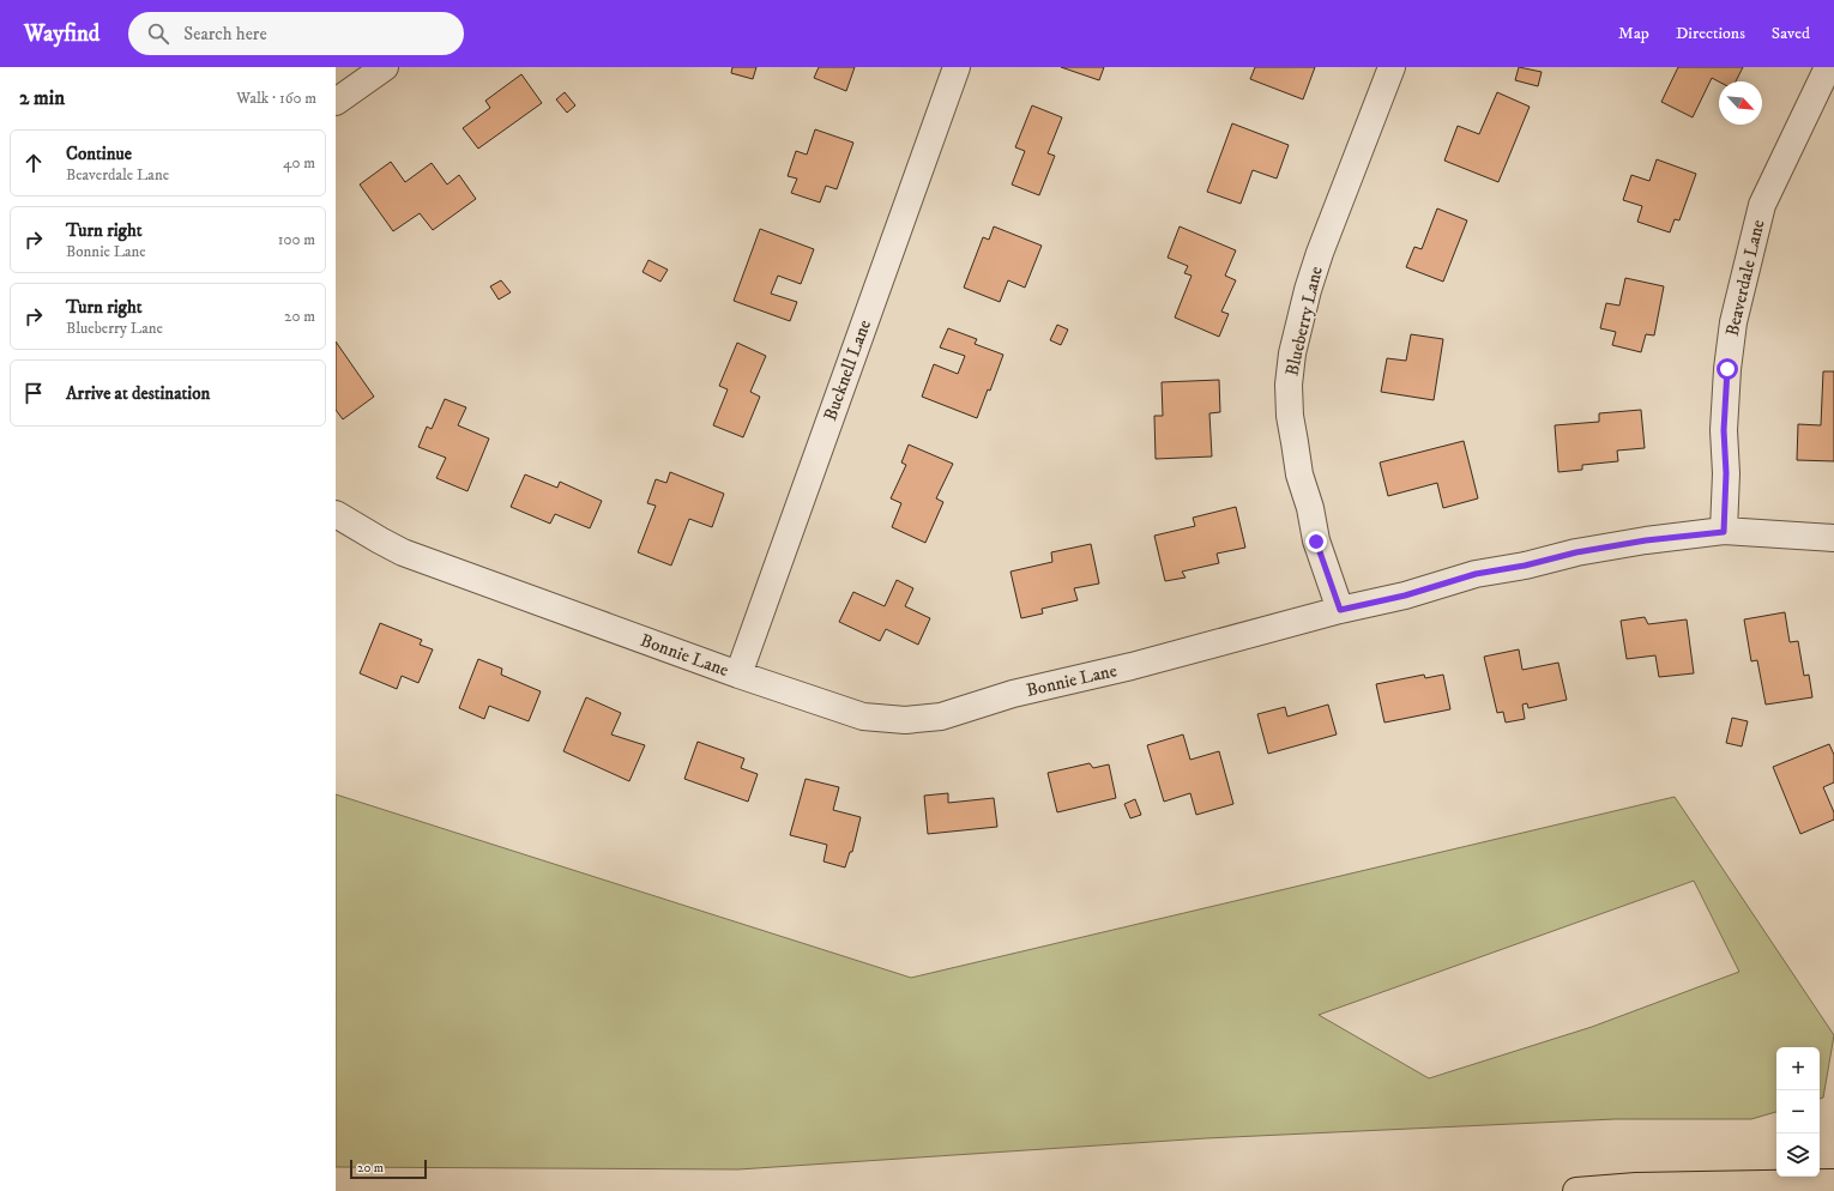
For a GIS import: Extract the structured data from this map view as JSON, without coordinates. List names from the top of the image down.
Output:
{
  "streets": {
    "street": [
      "Beaverdale Lane",
      "Blueberry Lane",
      "Bucknell Lane",
      "Bonnie Lane"
    ]
  },
  "crossings": [
    ["Beaverdale Lane", "Bonnie Lane"],
    ["Blueberry Lane", "Bonnie Lane"],
    ["Bucknell Lane", "Bonnie Lane"]
  ],
  "scale_bar": "20 m",
  "north": "bottom right",
  "page": {
    "header": "Wayfind",
    "search": "Search here",
    "nav": ["Map", "Directions", "Saved"],
    "heading": ["2 min", "Walk · 160 m"],
    "list": [
      ["Continue", "Beaverdale Lane", "40 m"],
      ["Turn right", "Bonnie Lane", "100 m"],
      ["Turn right", "Blueberry Lane", "20 m"],
      "Arrive at destination"
    ],
    "map_buttons": ["+", "−"],
    "scale": "20 m"
  }
}
